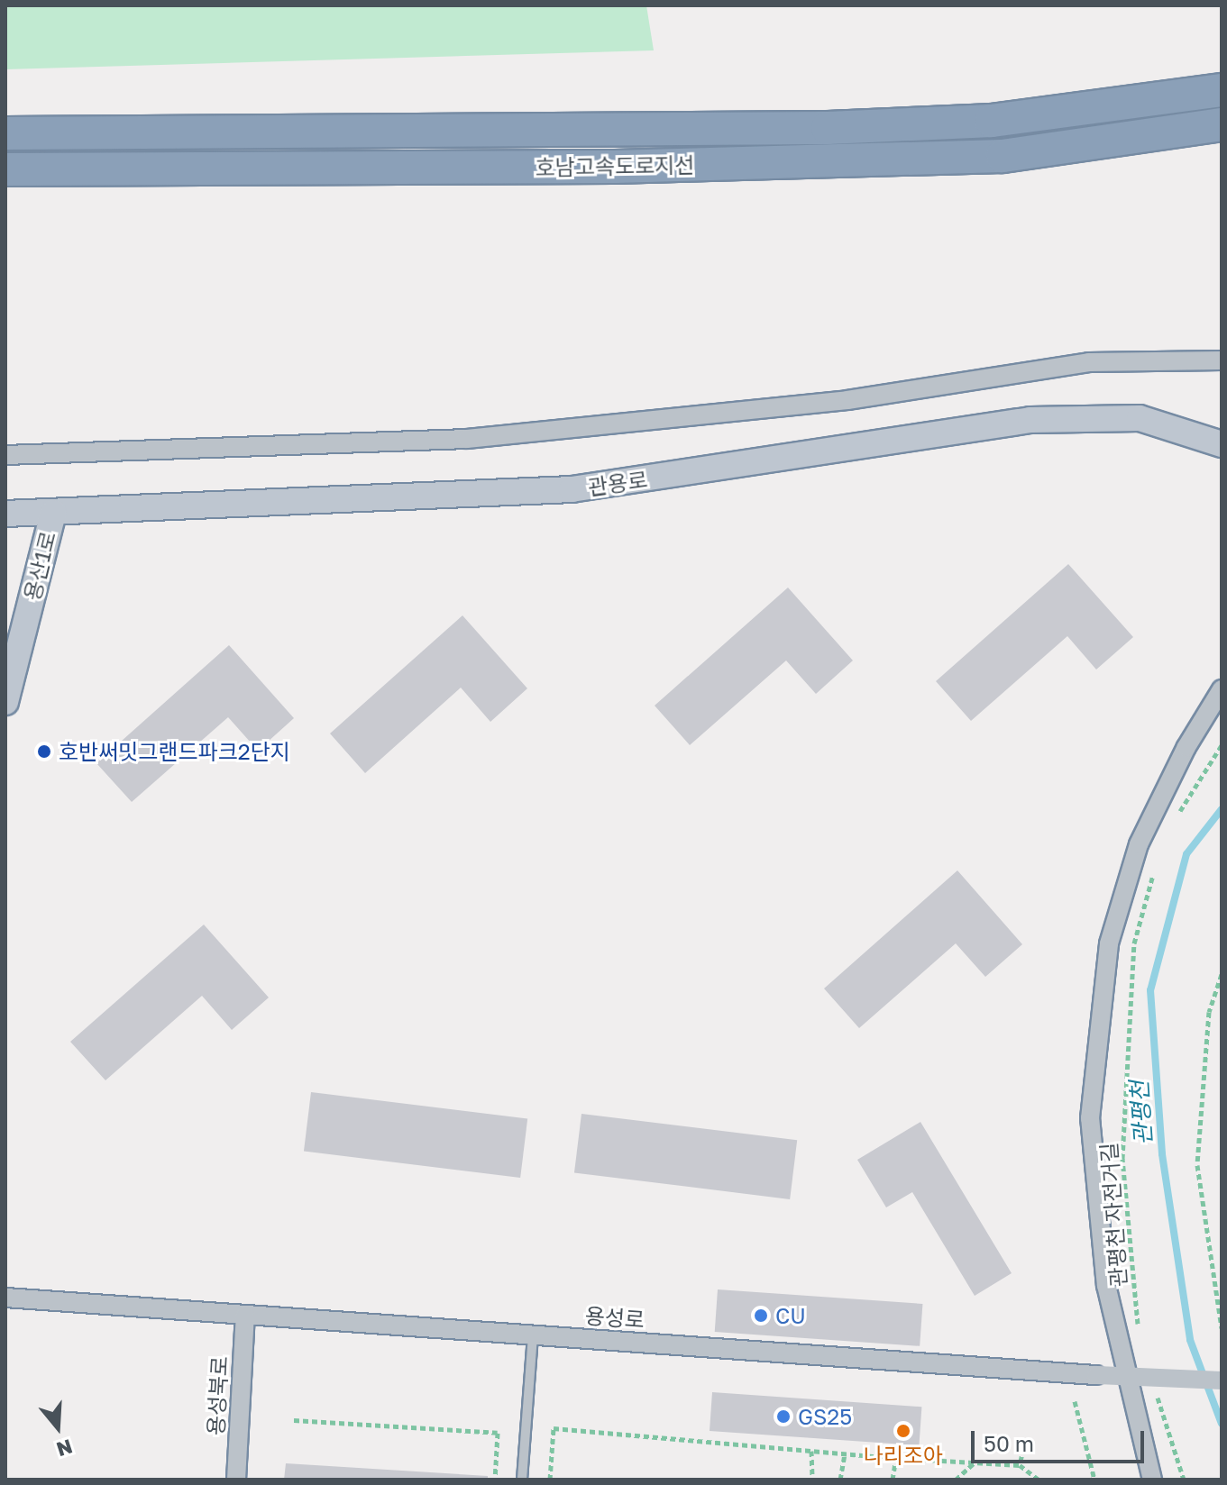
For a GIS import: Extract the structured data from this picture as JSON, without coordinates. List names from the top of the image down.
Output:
{
  "streets": {
    "highway": ["호남고속도로지선"],
    "main road": ["관용로", "용산1로"],
    "street": ["용성로", "용성북로"],
    "path": ["관평천 자전거길"]
  },
  "crossings": [
    ["관용로", "용산1로"],
    ["용성로", "용성북로"]
  ],
  "water": ["관평천"],
  "places": [
    "호반써밋그랜드파크2단지",
    "CU",
    "GS25",
    "나리조아"
  ],
  "scale_bar": "50 m",
  "north": "bottom"
}
